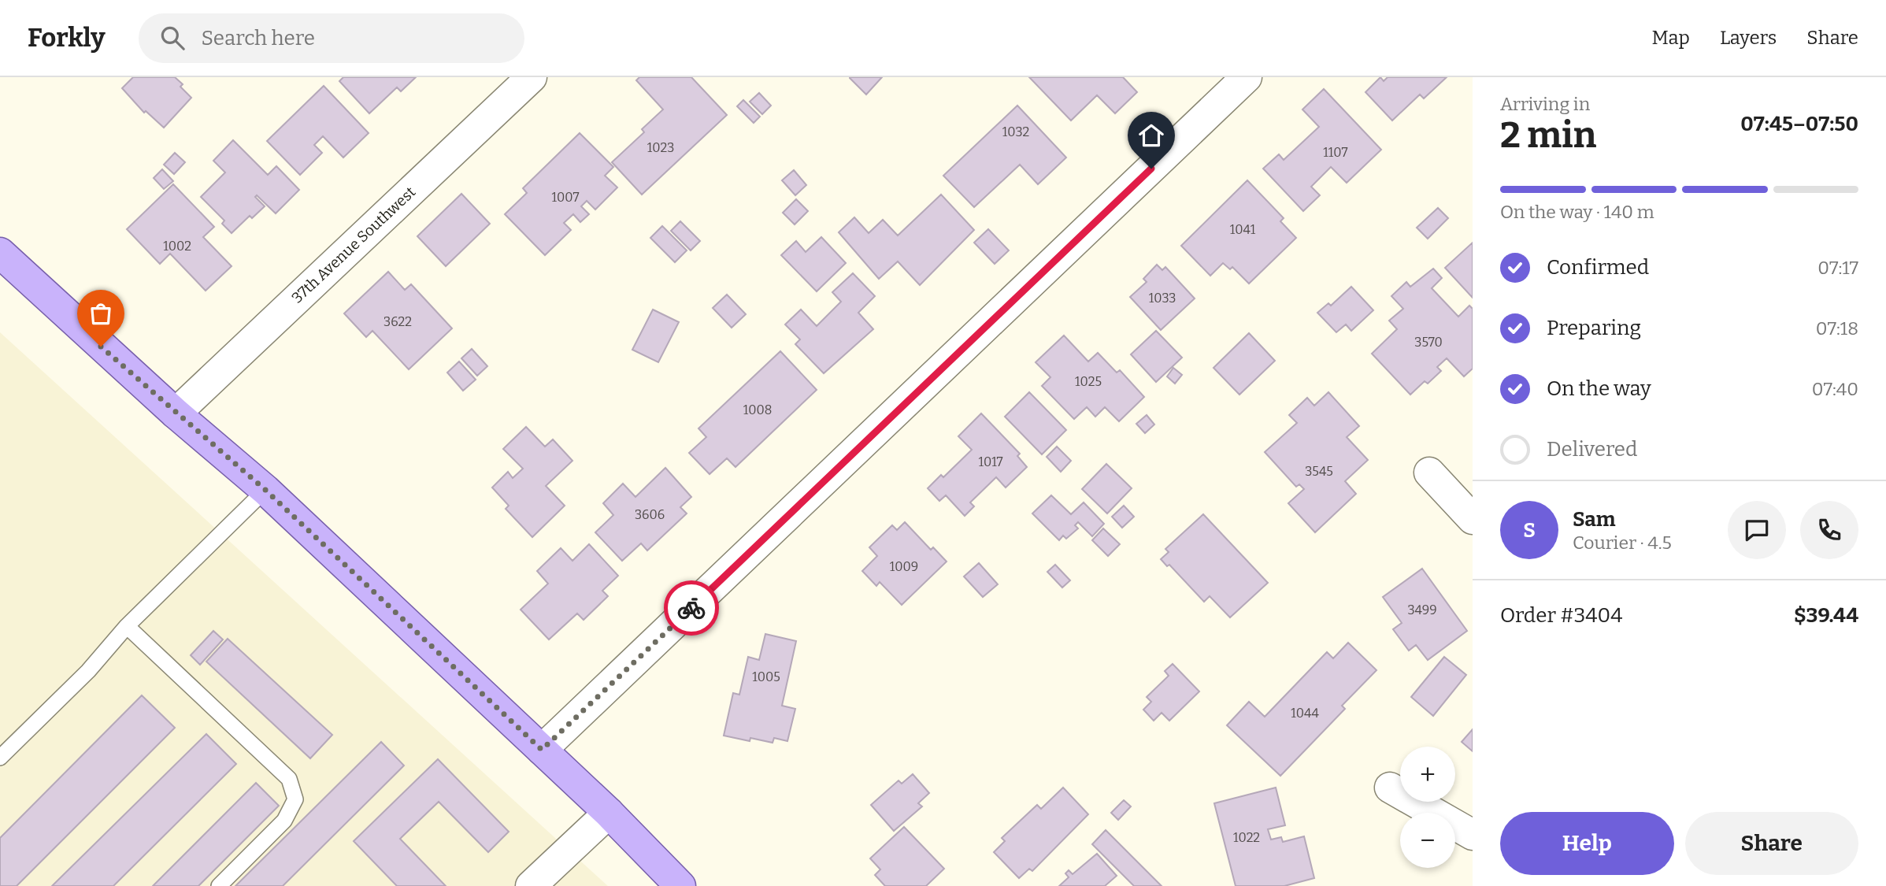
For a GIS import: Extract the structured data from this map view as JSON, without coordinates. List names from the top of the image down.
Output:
{
  "streets": {
    "street": ["37th Avenue Southwest"]
  },
  "house_numbers": [
    "1032",
    "1023",
    "1107",
    "1007",
    "1041",
    "1002",
    "1033",
    "3622",
    "3570",
    "1025",
    "1008",
    "1017",
    "3545",
    "3606",
    "1009",
    "3499",
    "1005",
    "1044",
    "1022"
  ],
  "page": {
    "header": "Forkly",
    "search": "Search here",
    "nav": ["Map", "Layers", "Share"],
    "heading": ["2 min", "Arriving in", "07:45–07:50"],
    "panel": [
      "Sam",
      "Courier · 4.5",
      "Order #3404",
      "$39.44"
    ],
    "bar": "On the way · 140 m",
    "list": [
      ["Confirmed", "07:17"],
      ["Preparing", "07:18"],
      ["On the way", "07:40"],
      "Delivered"
    ],
    "round": "S",
    "map_buttons": ["+", "−"],
    "buttons": ["Help", "Share"]
  }
}
